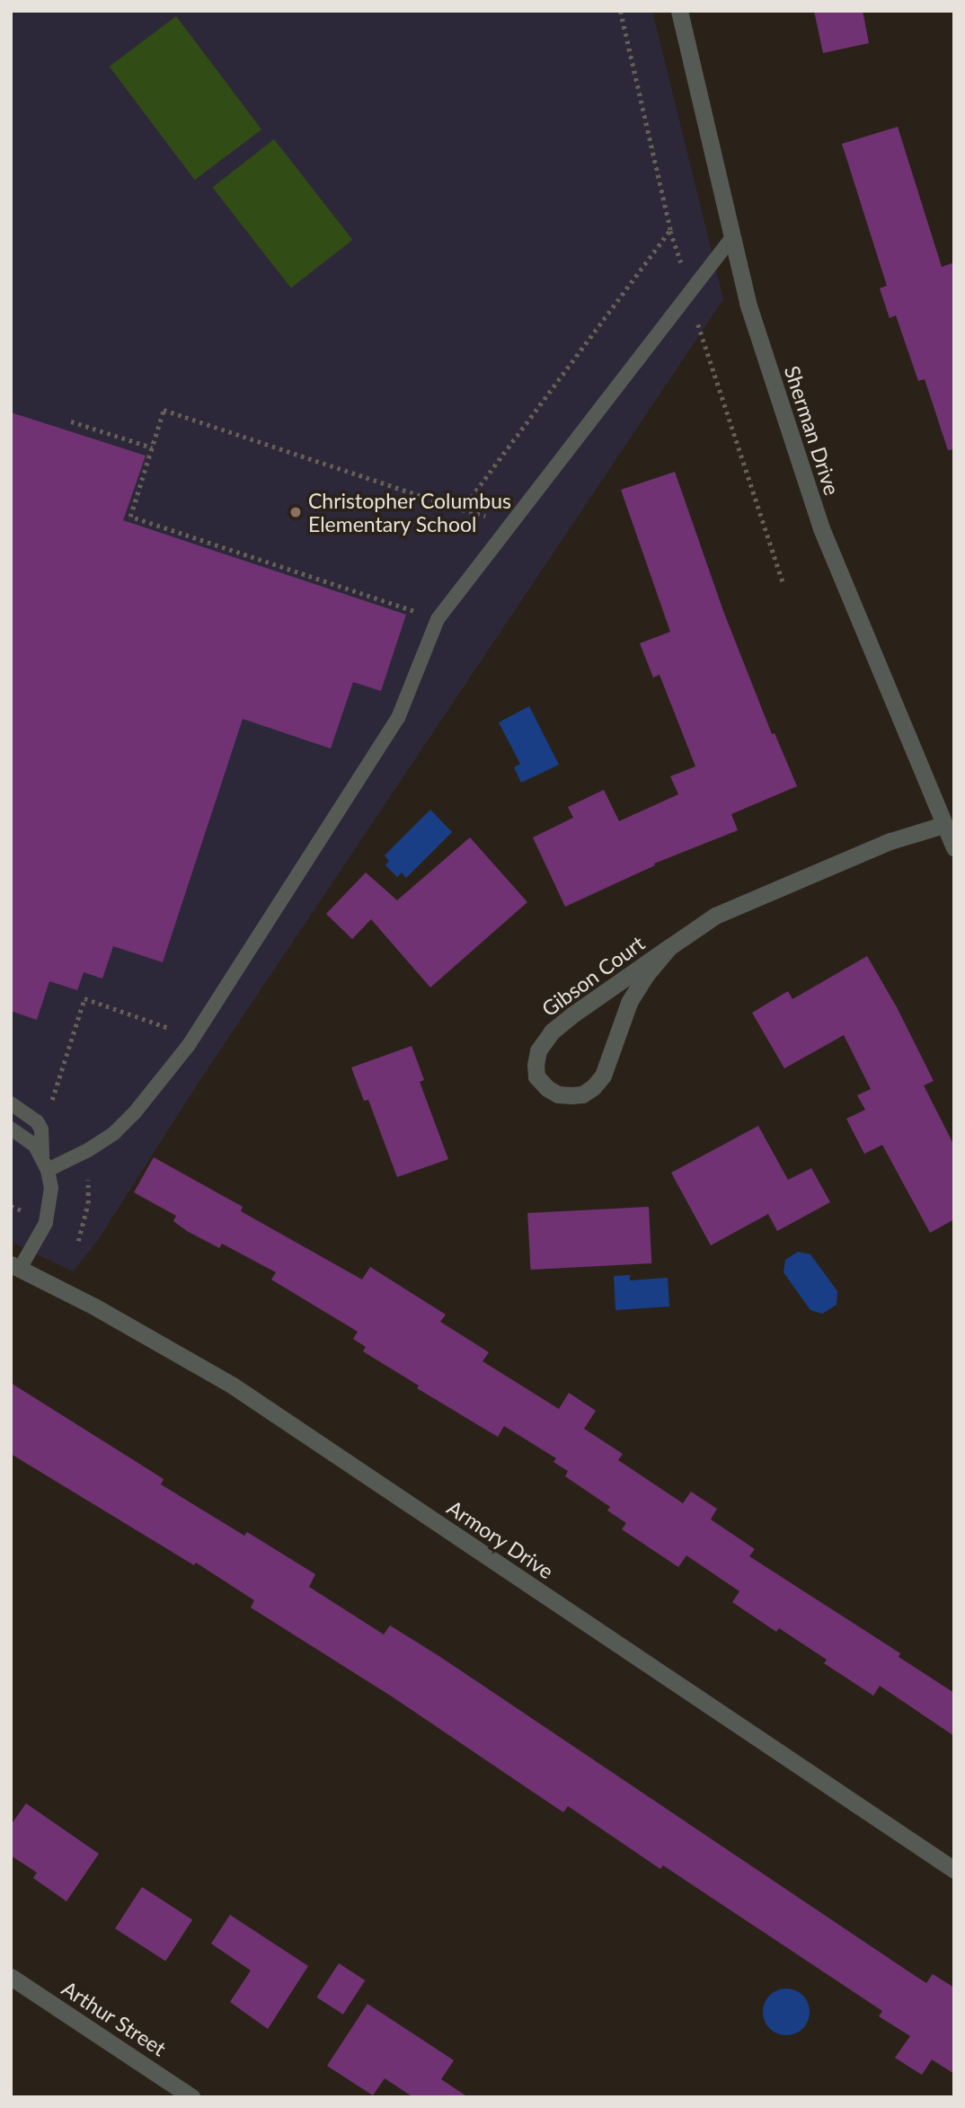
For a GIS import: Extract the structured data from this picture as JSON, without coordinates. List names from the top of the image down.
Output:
{
  "streets": {
    "street": [
      "Sherman Drive",
      "Gibson Court",
      "Armory Drive",
      "Arthur Street"
    ]
  },
  "crossings": [
    ["Sherman Drive", "Gibson Court"]
  ],
  "places": ["Christopher Columbus Elementary School"]
}
